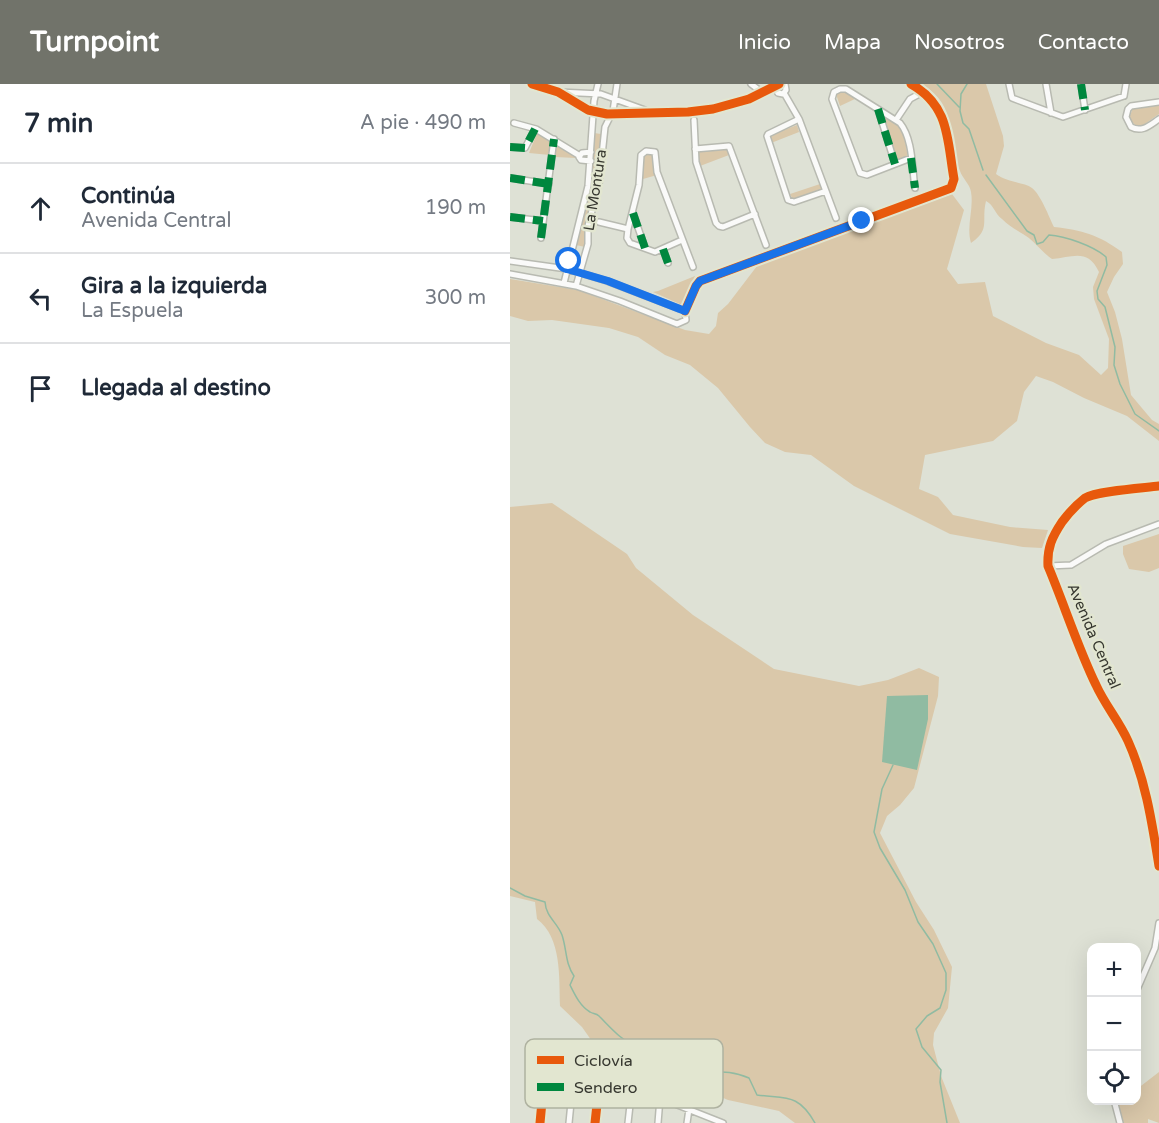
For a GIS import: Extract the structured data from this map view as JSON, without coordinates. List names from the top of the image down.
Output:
{
  "streets": {
    "street": ["La Montura", "Avenida Central"]
  },
  "legend": ["Ciclovía", "Sendero"],
  "page": {
    "header": "Turnpoint",
    "nav": [
      "Inicio",
      "Mapa",
      "Nosotros",
      "Contacto"
    ],
    "heading": ["7 min", "A pie · 490 m"],
    "list": [
      ["Continúa", "Avenida Central", "190 m"],
      ["Gira a la izquierda", "La Espuela", "300 m"],
      "Llegada al destino"
    ],
    "map_buttons": ["+", "−"]
  }
}
